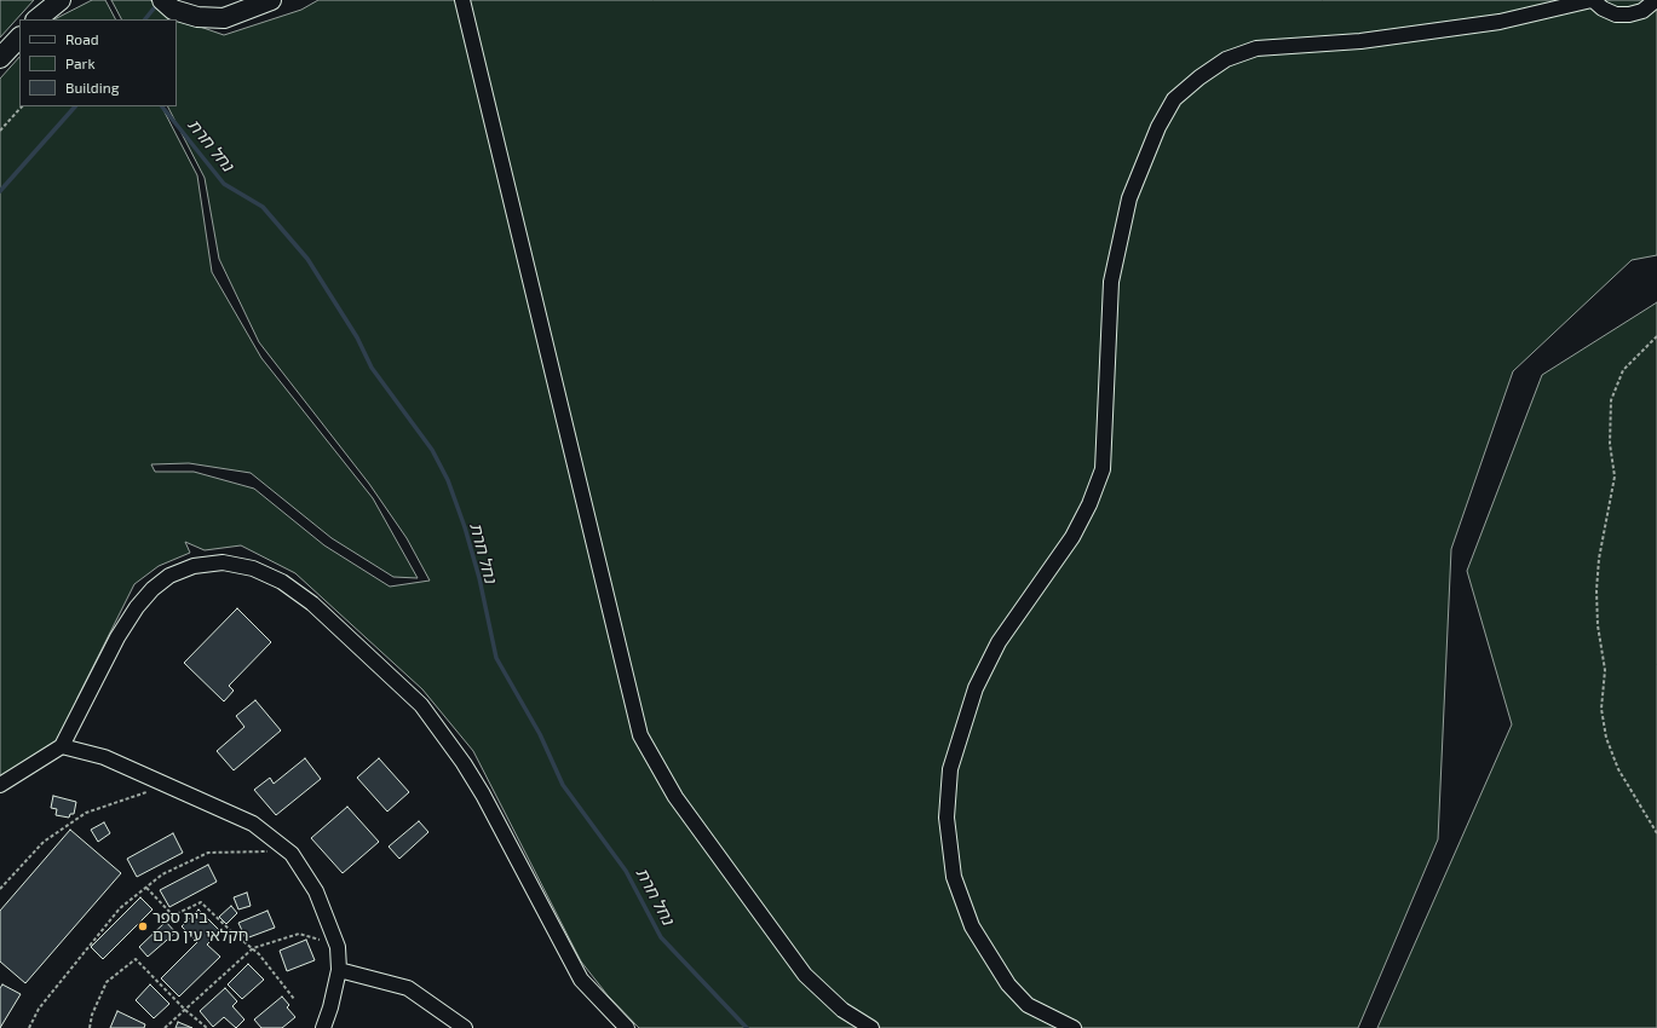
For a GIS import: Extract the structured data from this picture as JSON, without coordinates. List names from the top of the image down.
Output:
{
  "water": ["נחל חרת"],
  "places": ["בית ספר חקלאי עין כרם"],
  "legend": ["Road", "Park", "Building"]
}
